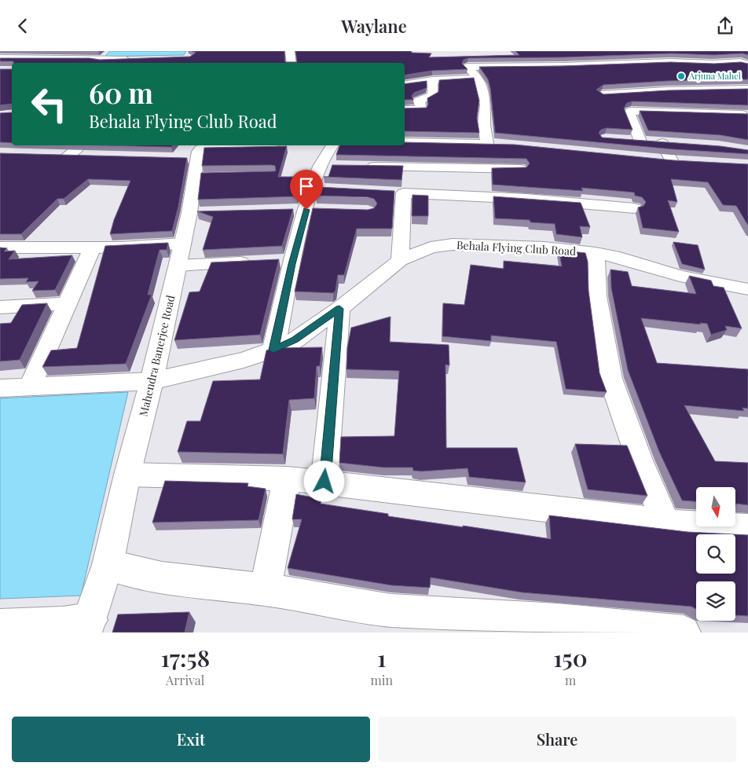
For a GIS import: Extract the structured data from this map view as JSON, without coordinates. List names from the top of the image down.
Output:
{
  "streets": {
    "street": ["Behala Flying Club Road", "Mahendra Banerjee Road"]
  },
  "crossings": [
    ["Behala Flying Club Road", "Mahendra Banerjee Road"]
  ],
  "places": ["Arjuna Mahel"],
  "north": "bottom",
  "page": {
    "header": "Waylane",
    "turn": ["60 m", "Behala Flying Club Road"],
    "eta": [
      "17:58",
      "Arrival",
      "1",
      "min",
      "150",
      "m"
    ],
    "buttons": ["Exit", "Share"]
  }
}
